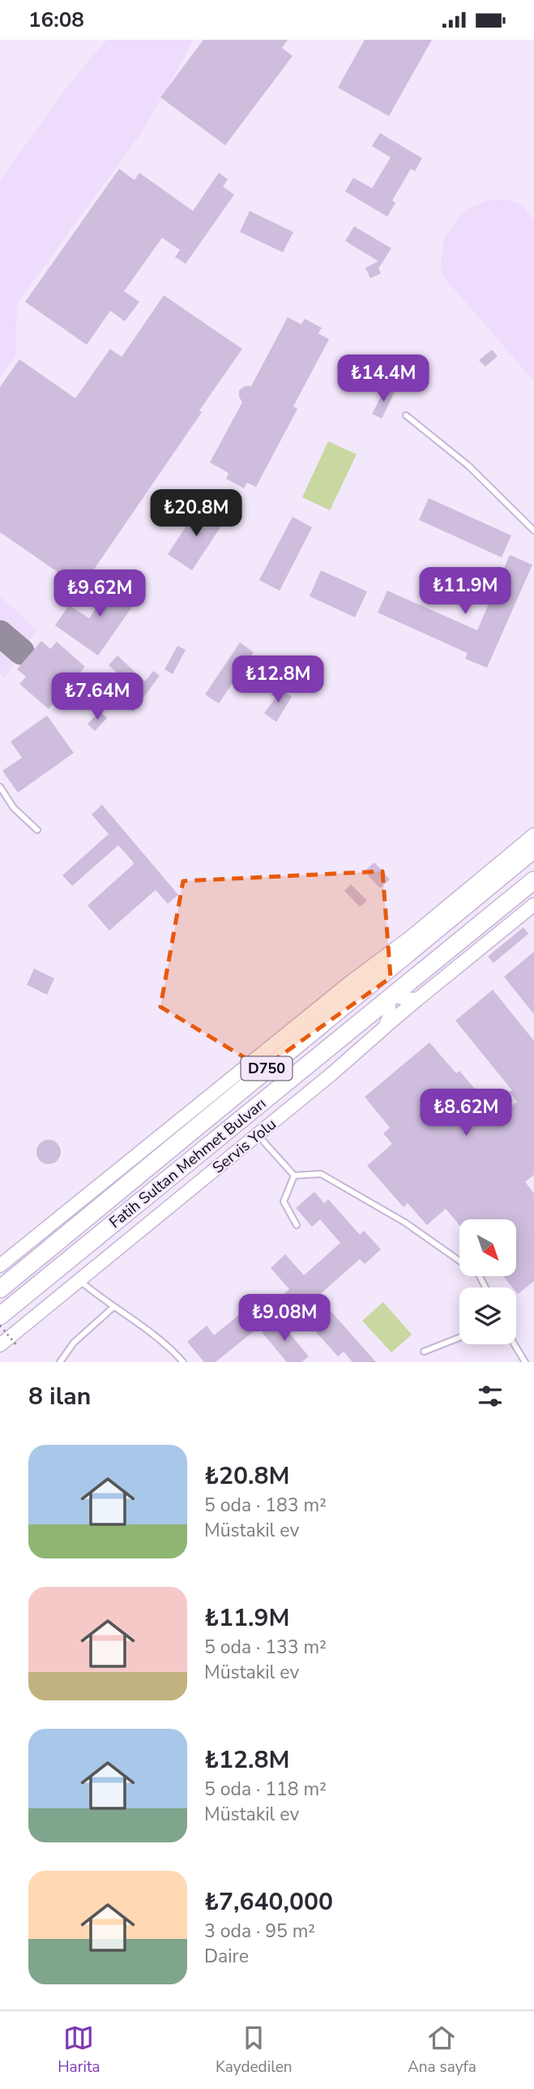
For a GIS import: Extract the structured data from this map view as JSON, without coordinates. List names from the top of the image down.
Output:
{
  "streets": {
    "highway": ["D750", "Fatih Sultan Mehmet Bulvarı"],
    "street": ["Servis Yolu"]
  },
  "north": "bottom right",
  "page": {
    "status": "16:08",
    "price": [
      "₺14.4M",
      "₺20.8M",
      "₺11.9M",
      "₺9.62M",
      "₺12.8M",
      "₺7.64M",
      "₺8.62M",
      "₺9.08M"
    ],
    "heading": "8 ilan",
    "list": [
      {
        "name": "₺20.8M",
        "note": "5 oda · 183 m² · Müstakil ev"
      },
      {
        "name": "₺11.9M",
        "note": "5 oda · 133 m² · Müstakil ev"
      },
      {
        "name": "₺12.8M",
        "note": "5 oda · 118 m² · Müstakil ev"
      },
      {
        "name": "₺7,640,000",
        "note": "3 oda · 95 m² · Daire"
      }
    ],
    "tabs": ["Harita", "Kaydedilen", "Ana sayfa"]
  }
}
